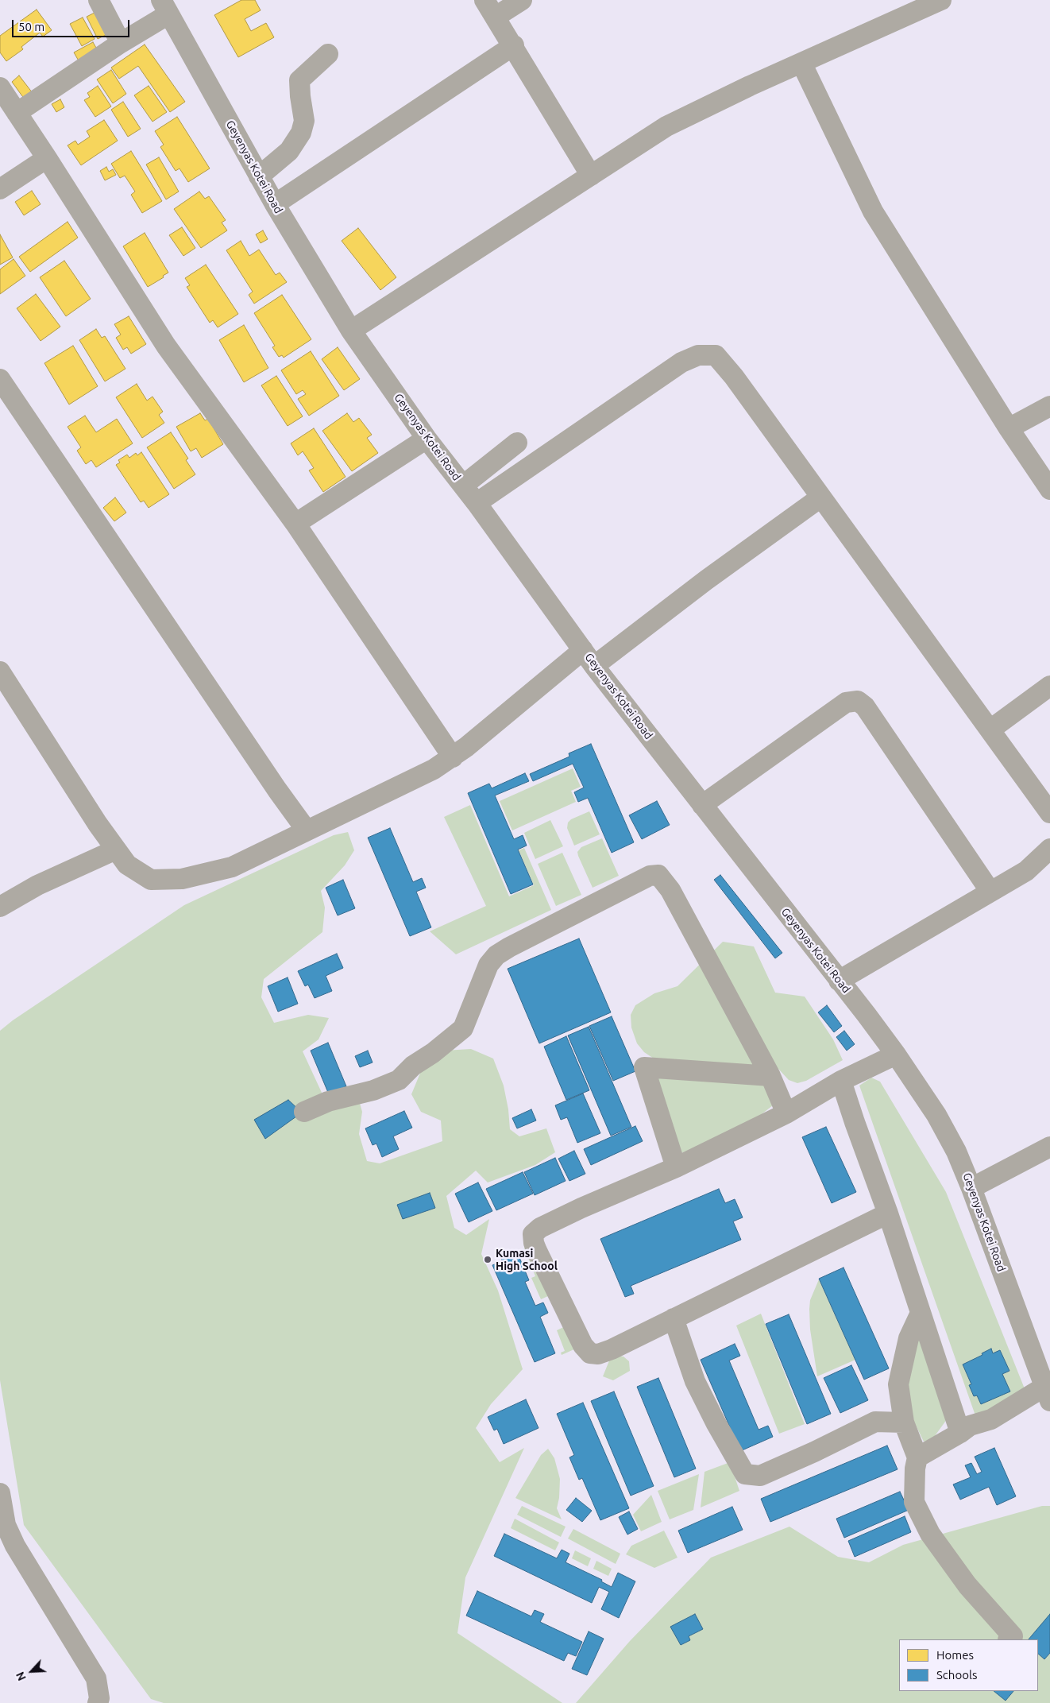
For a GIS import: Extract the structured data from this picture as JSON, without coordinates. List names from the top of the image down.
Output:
{
  "streets": {
    "street": ["Geyenyas Kotei Road"]
  },
  "places": ["Kumasi High School"],
  "legend": ["Homes", "Schools"],
  "scale_bar": "50 m",
  "north": "bottom left"
}
